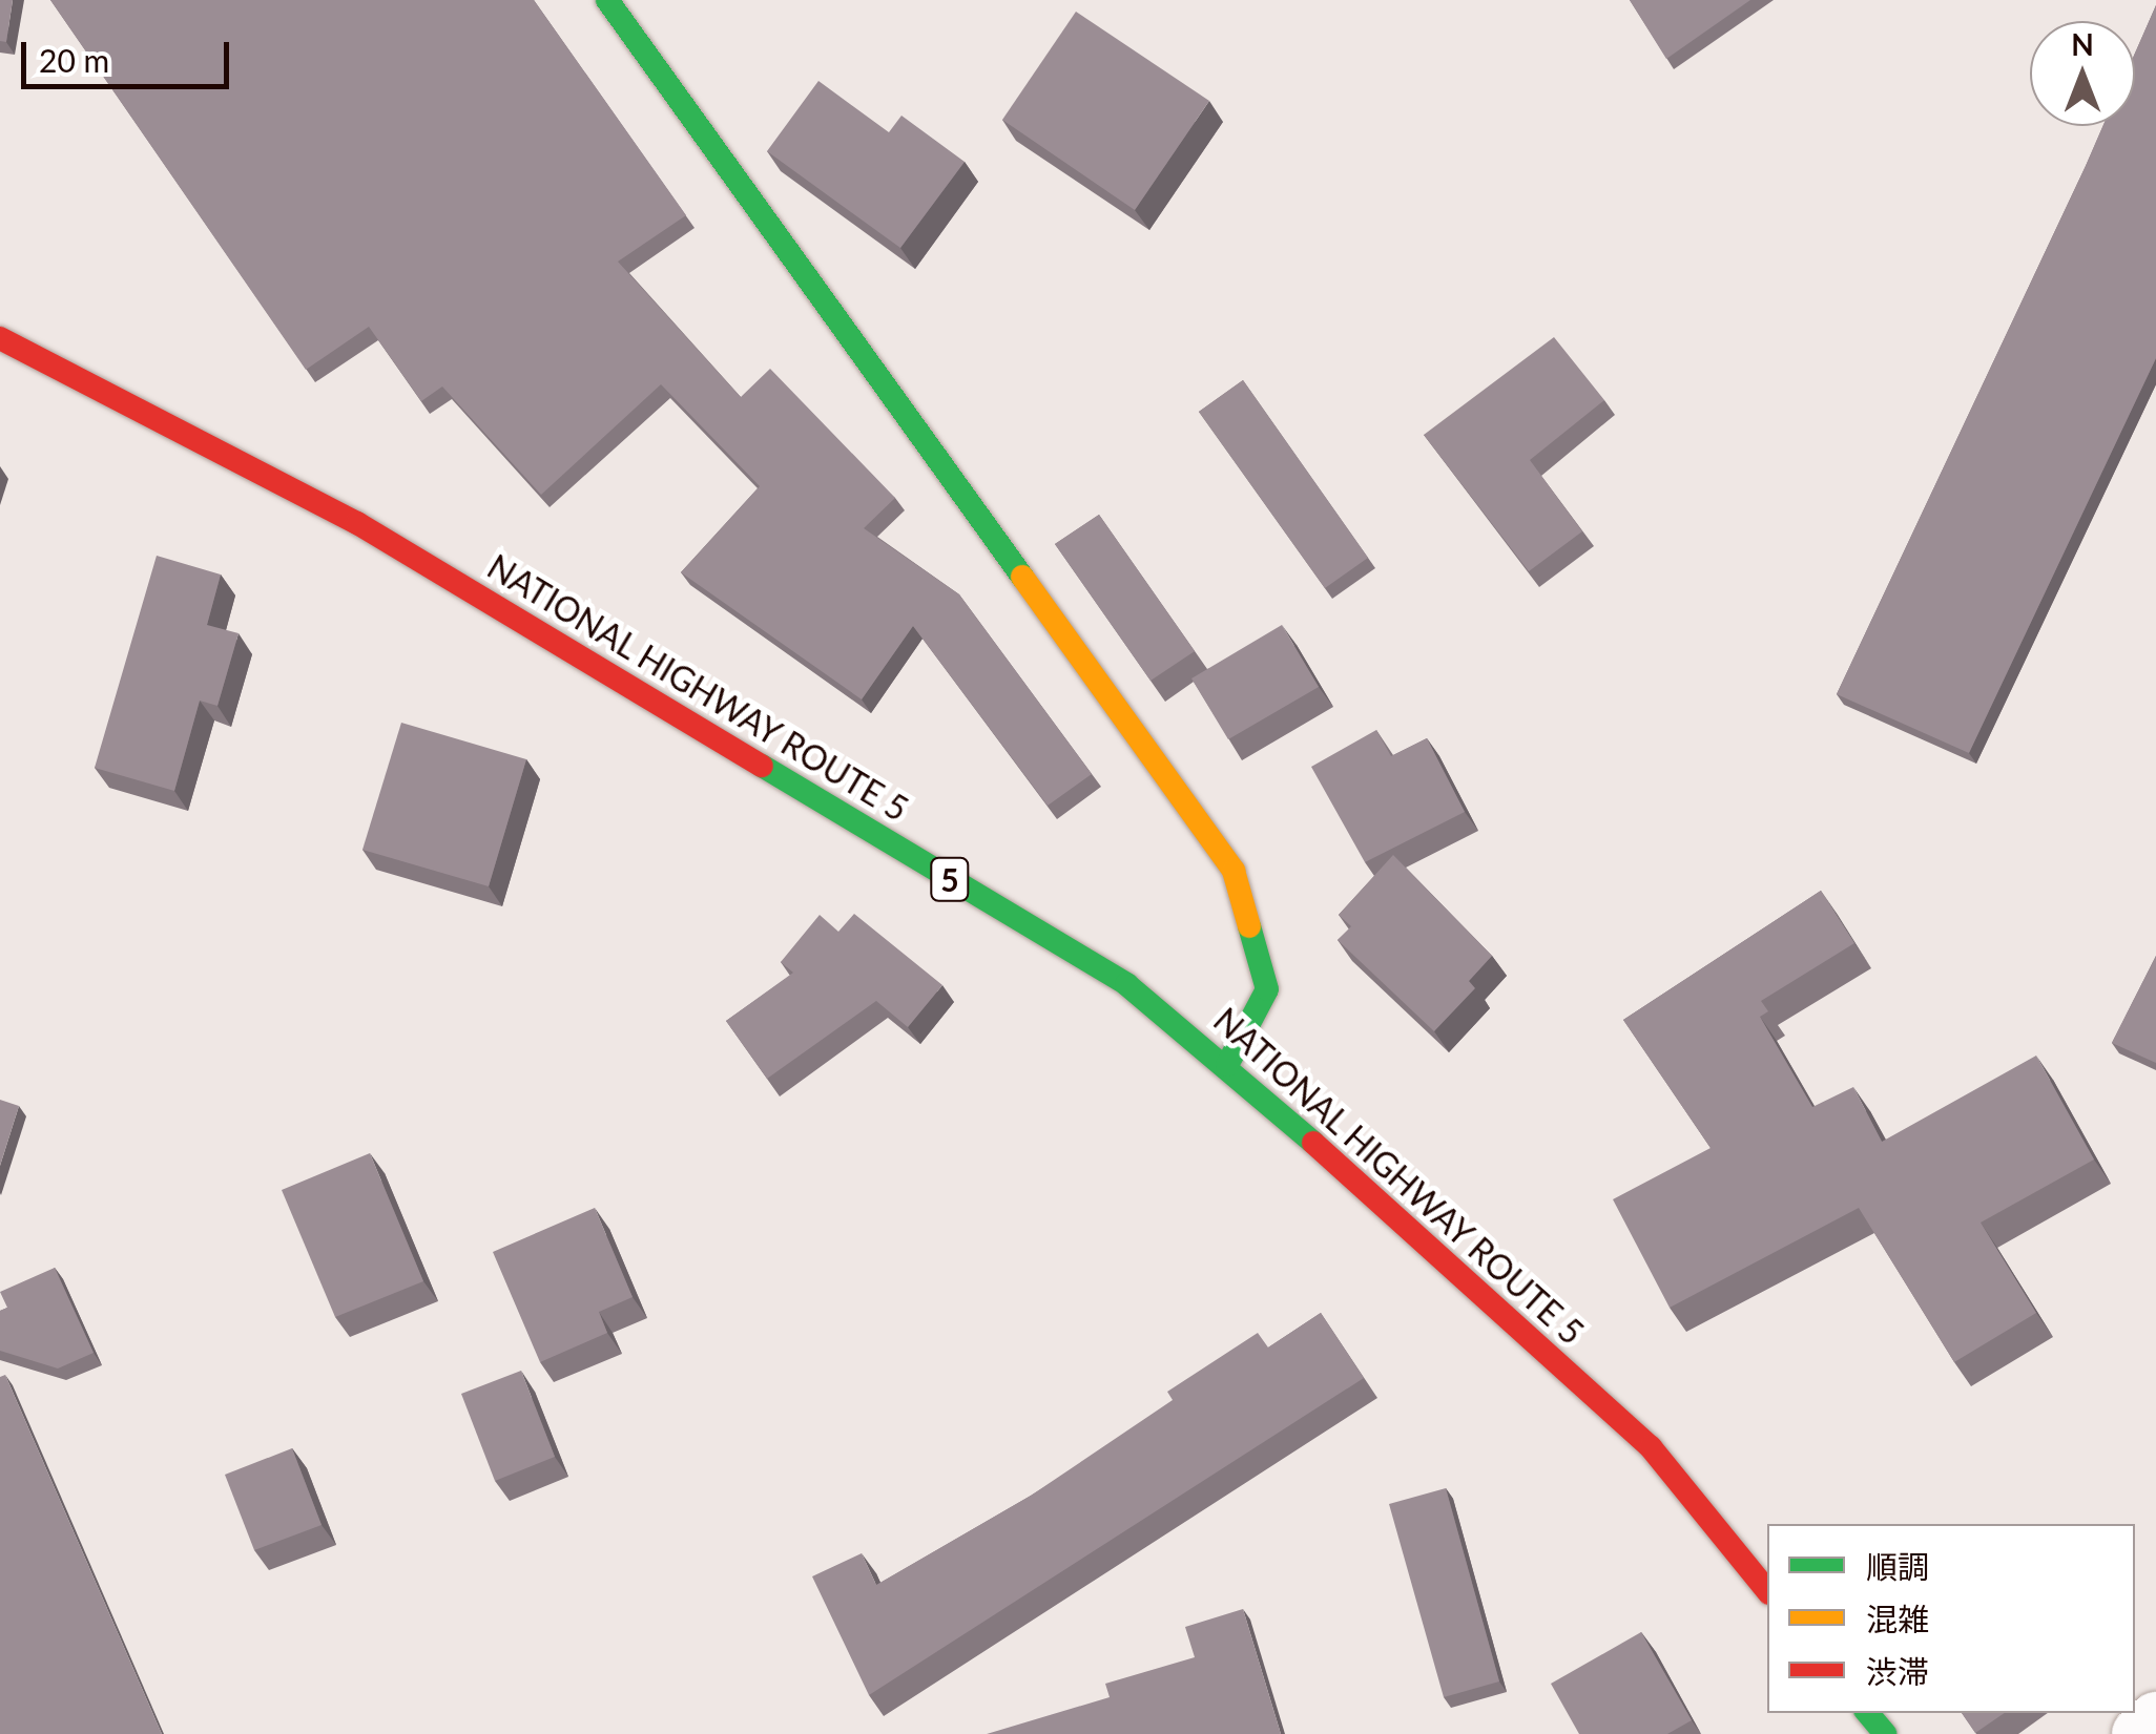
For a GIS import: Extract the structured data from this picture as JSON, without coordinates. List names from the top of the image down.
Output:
{
  "streets": {
    "main road": ["NATIONAL HIGHWAY ROUTE 5", "5"]
  },
  "legend": ["順調", "混雑", "渋滞"],
  "scale_bar": "20 m",
  "north": "top"
}
